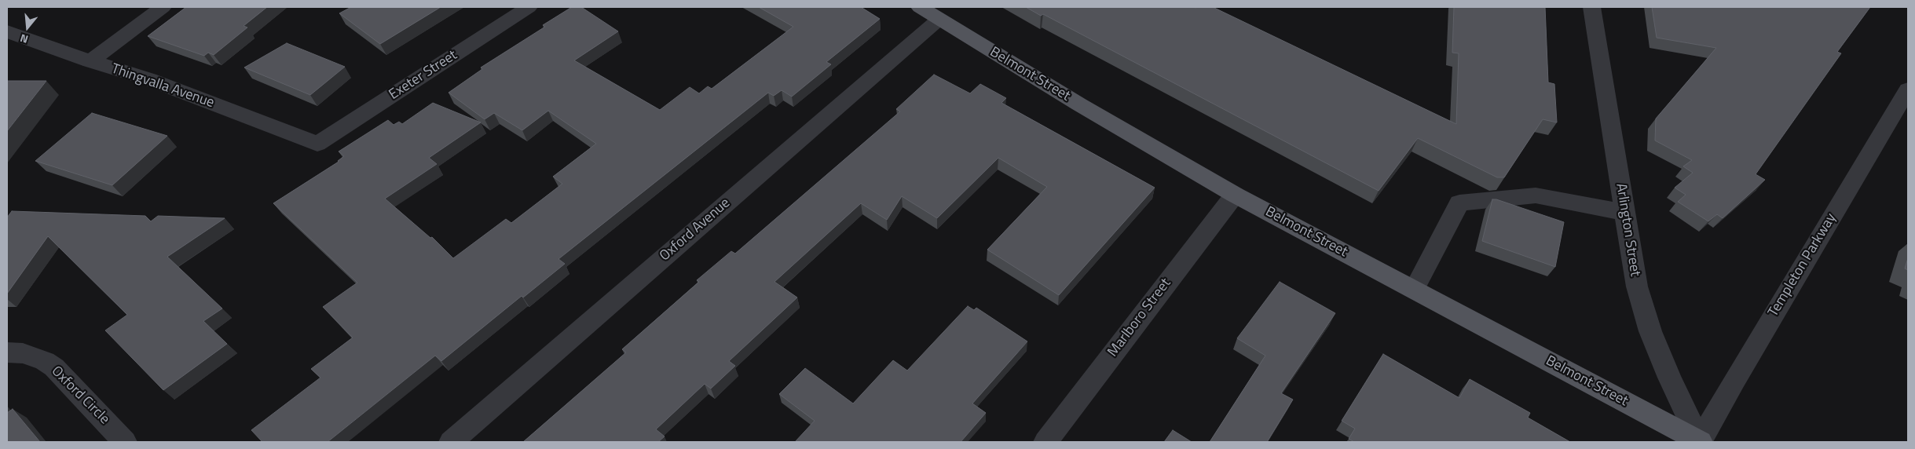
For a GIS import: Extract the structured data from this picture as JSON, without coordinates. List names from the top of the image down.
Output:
{
  "streets": {
    "main road": ["Belmont Street"],
    "street": [
      "Exeter Street",
      "Thingvalla Avenue",
      "Oxford Avenue",
      "Arlington Street",
      "Templeton Parkway",
      "Marlboro Street",
      "Oxford Circle"
    ]
  },
  "crossings": [
    ["Belmont Street", "Oxford Avenue"],
    ["Belmont Street", "Arlington Street"],
    ["Belmont Street", "Templeton Parkway"],
    ["Belmont Street", "Marlboro Street"],
    ["Exeter Street", "Thingvalla Avenue"],
    ["Arlington Street", "Templeton Parkway"]
  ],
  "north": "bottom"
}
